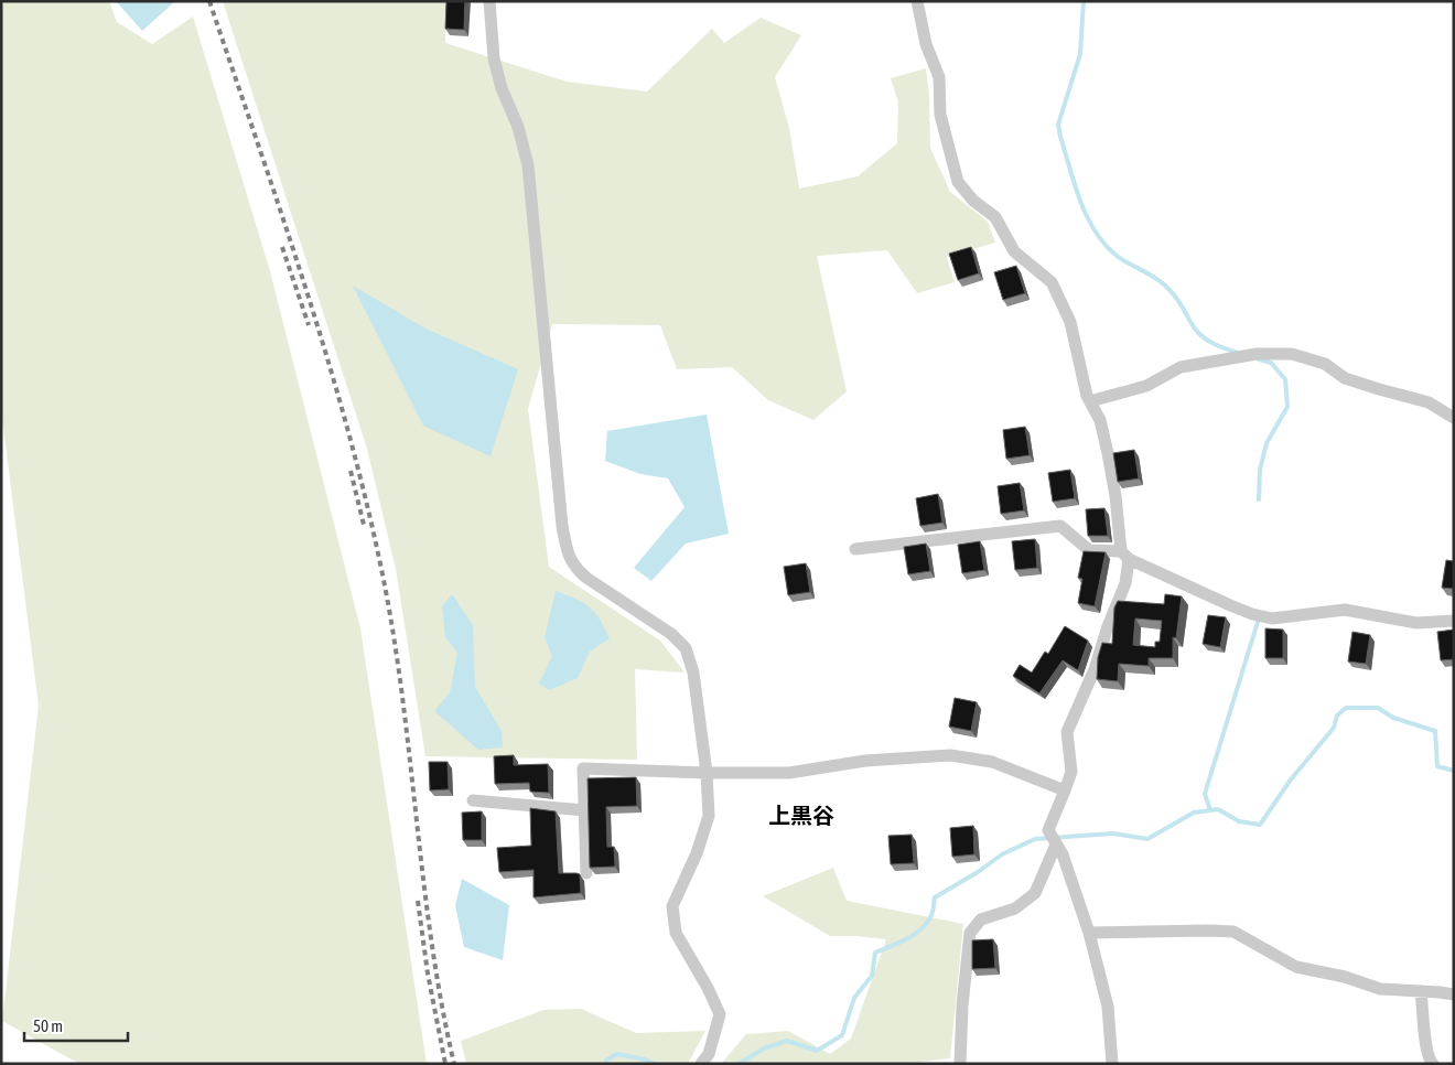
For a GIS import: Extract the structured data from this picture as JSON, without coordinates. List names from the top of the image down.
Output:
{
  "districts": ["上黒谷"],
  "scale_bar": "50 m"
}
